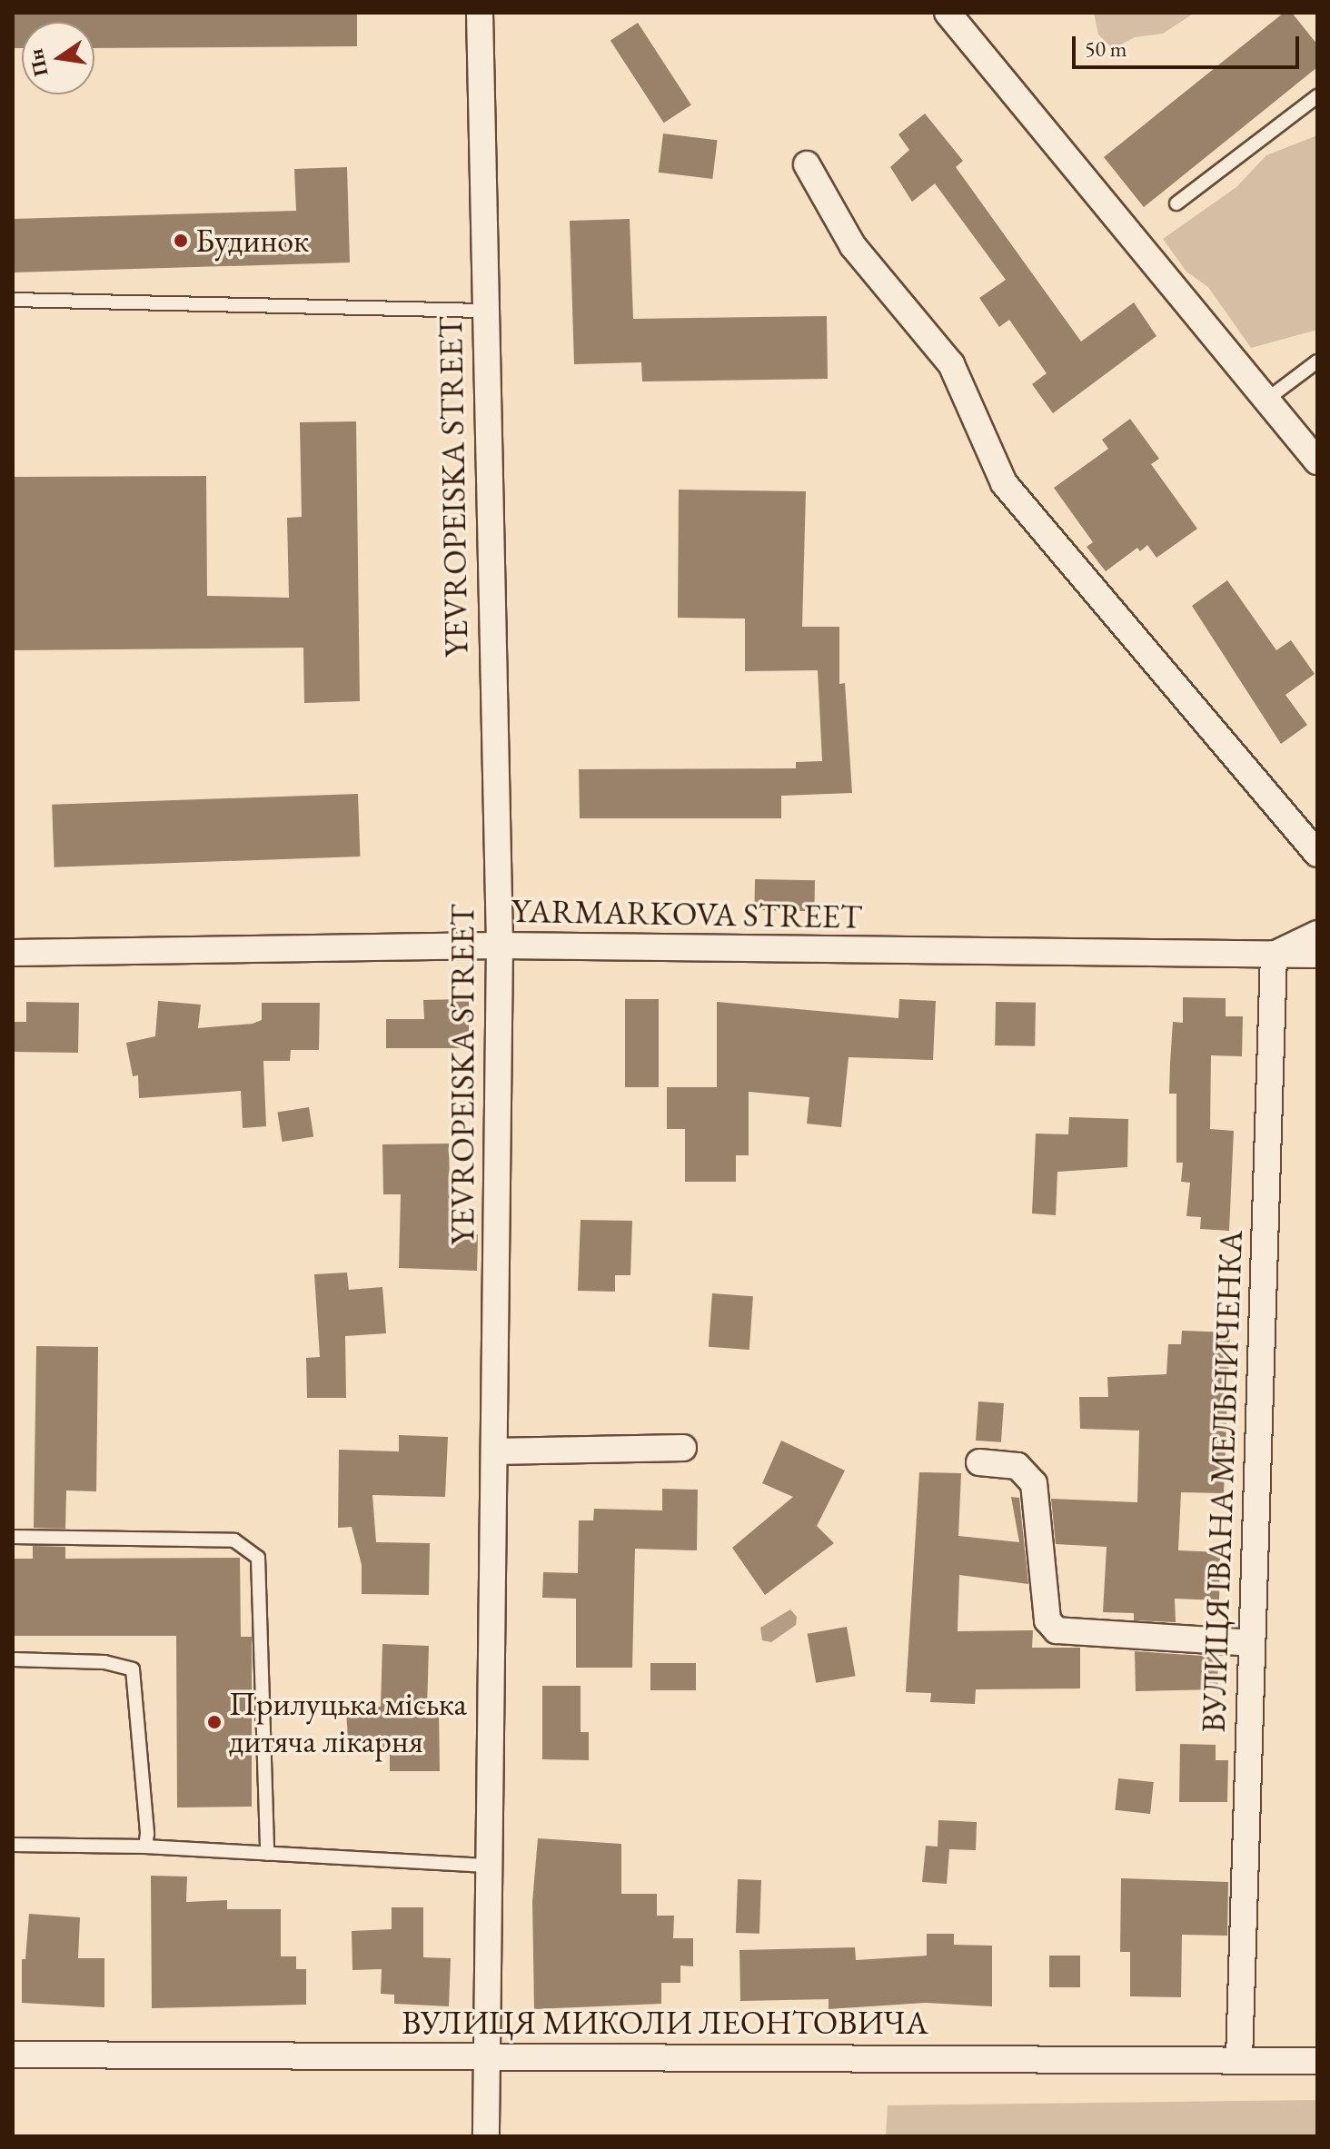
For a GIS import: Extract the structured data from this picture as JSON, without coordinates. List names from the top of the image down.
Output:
{
  "streets": {
    "street": [
      "YEVROPEISKA STREET",
      "YARMARKOVA STREET",
      "ВУЛИЦЯ ІВАНА МЕЛЬНИЧЕНКА",
      "ВУЛИЦЯ МИКОЛИ ЛЕОНТОВИЧА"
    ]
  },
  "crossings": [
    ["YEVROPEISKA STREET", "YARMARKOVA STREET"],
    ["YEVROPEISKA STREET", "ВУЛИЦЯ МИКОЛИ ЛЕОНТОВИЧА"],
    ["YARMARKOVA STREET", "ВУЛИЦЯ ІВАНА МЕЛЬНИЧЕНКА"],
    ["ВУЛИЦЯ ІВАНА МЕЛЬНИЧЕНКА", "ВУЛИЦЯ МИКОЛИ ЛЕОНТОВИЧА"]
  ],
  "places": ["Будинок", "Прилуцька міська дитяча лікарня"],
  "scale_bar": "50 m",
  "north": "left"
}
